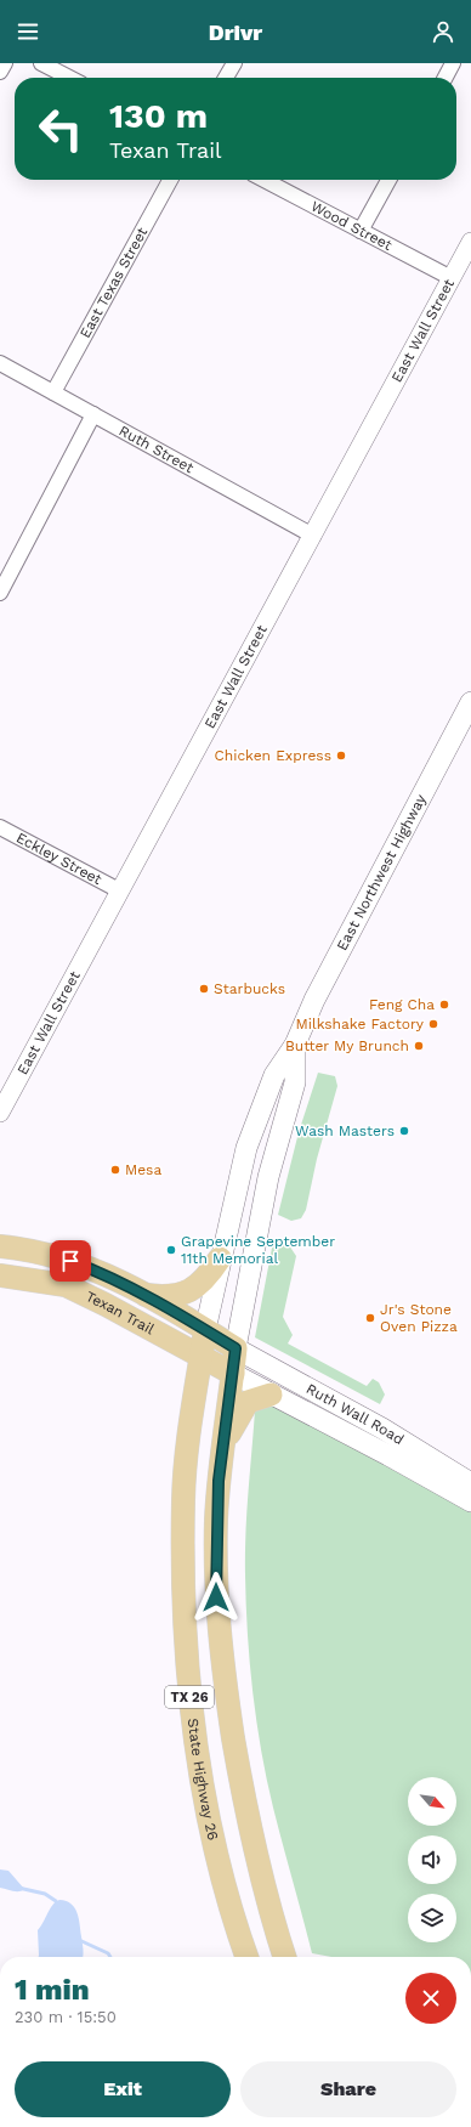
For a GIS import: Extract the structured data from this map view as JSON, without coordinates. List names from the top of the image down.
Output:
{
  "streets": {
    "main road": [
      "East Northwest Highway",
      "Texan Trail",
      "Ruth Wall Road",
      "TX 26",
      "State Highway 26"
    ],
    "street": [
      "Wood Street",
      "East Texas Street",
      "East Wall Street",
      "Ruth Street",
      "Eckley Street"
    ]
  },
  "crossings": [
    ["Wood Street", "East Wall Street"],
    ["East Texas Street", "Ruth Street"],
    ["East Wall Street", "Ruth Street"],
    ["East Wall Street", "Eckley Street"],
    ["East Northwest Highway", "Texan Trail"],
    ["East Northwest Highway", "Ruth Wall Road"],
    ["East Northwest Highway", "TX 26"],
    ["East Northwest Highway", "State Highway 26"],
    ["Texan Trail", "Ruth Wall Road"],
    ["Texan Trail", "TX 26"],
    ["Texan Trail", "State Highway 26"],
    ["Ruth Wall Road", "TX 26"],
    ["TX 26", "State Highway 26"]
  ],
  "places": [
    "Chicken Express",
    "Starbucks",
    "Feng Cha",
    "Milkshake Factory",
    "Butter My Brunch",
    "Wash Masters",
    "Mesa",
    "Grapevine September 11th Memorial",
    "Jr's Stone Oven Pizza"
  ],
  "north": "bottom right",
  "page": {
    "header": "Drivr",
    "turn": ["130 m", "Texan Trail"],
    "heading": ["1 min", "230 m · 15:50"],
    "buttons": ["Exit", "Share"]
  }
}
